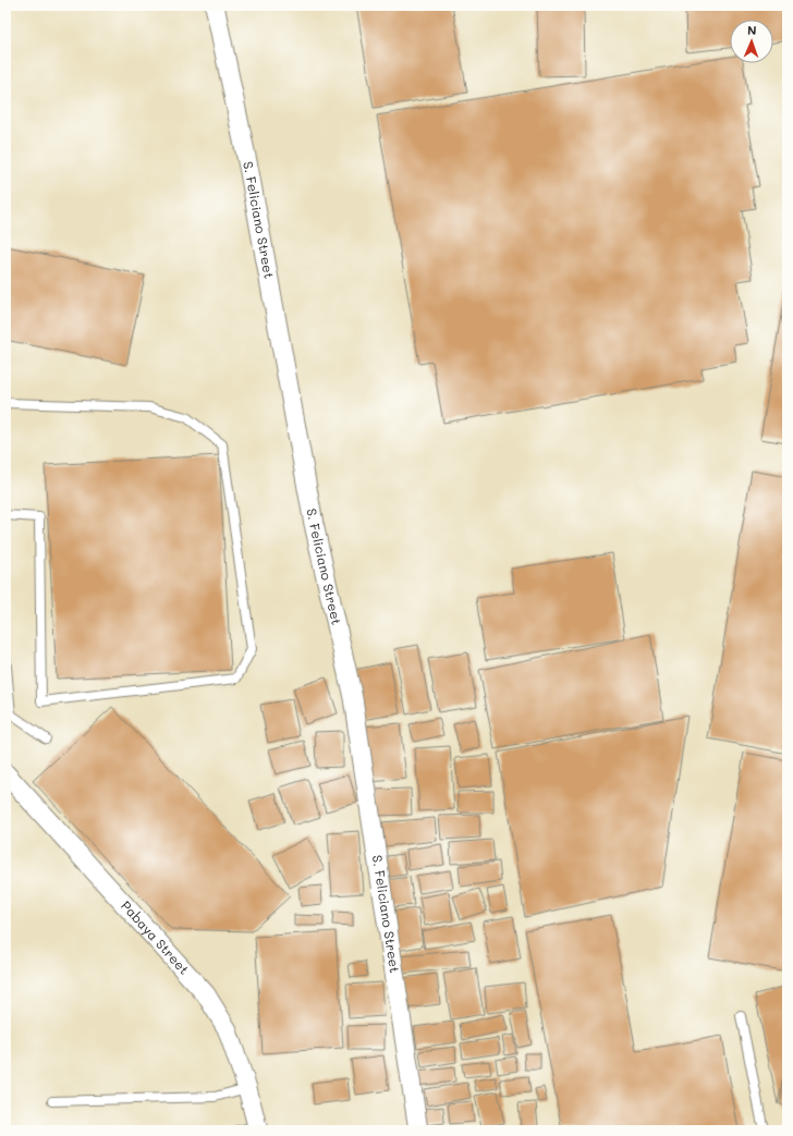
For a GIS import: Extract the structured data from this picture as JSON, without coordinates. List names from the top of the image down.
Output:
{
  "streets": {
    "street": ["S. Feliciano Street", "Pabaya Street"]
  },
  "north": "top"
}
